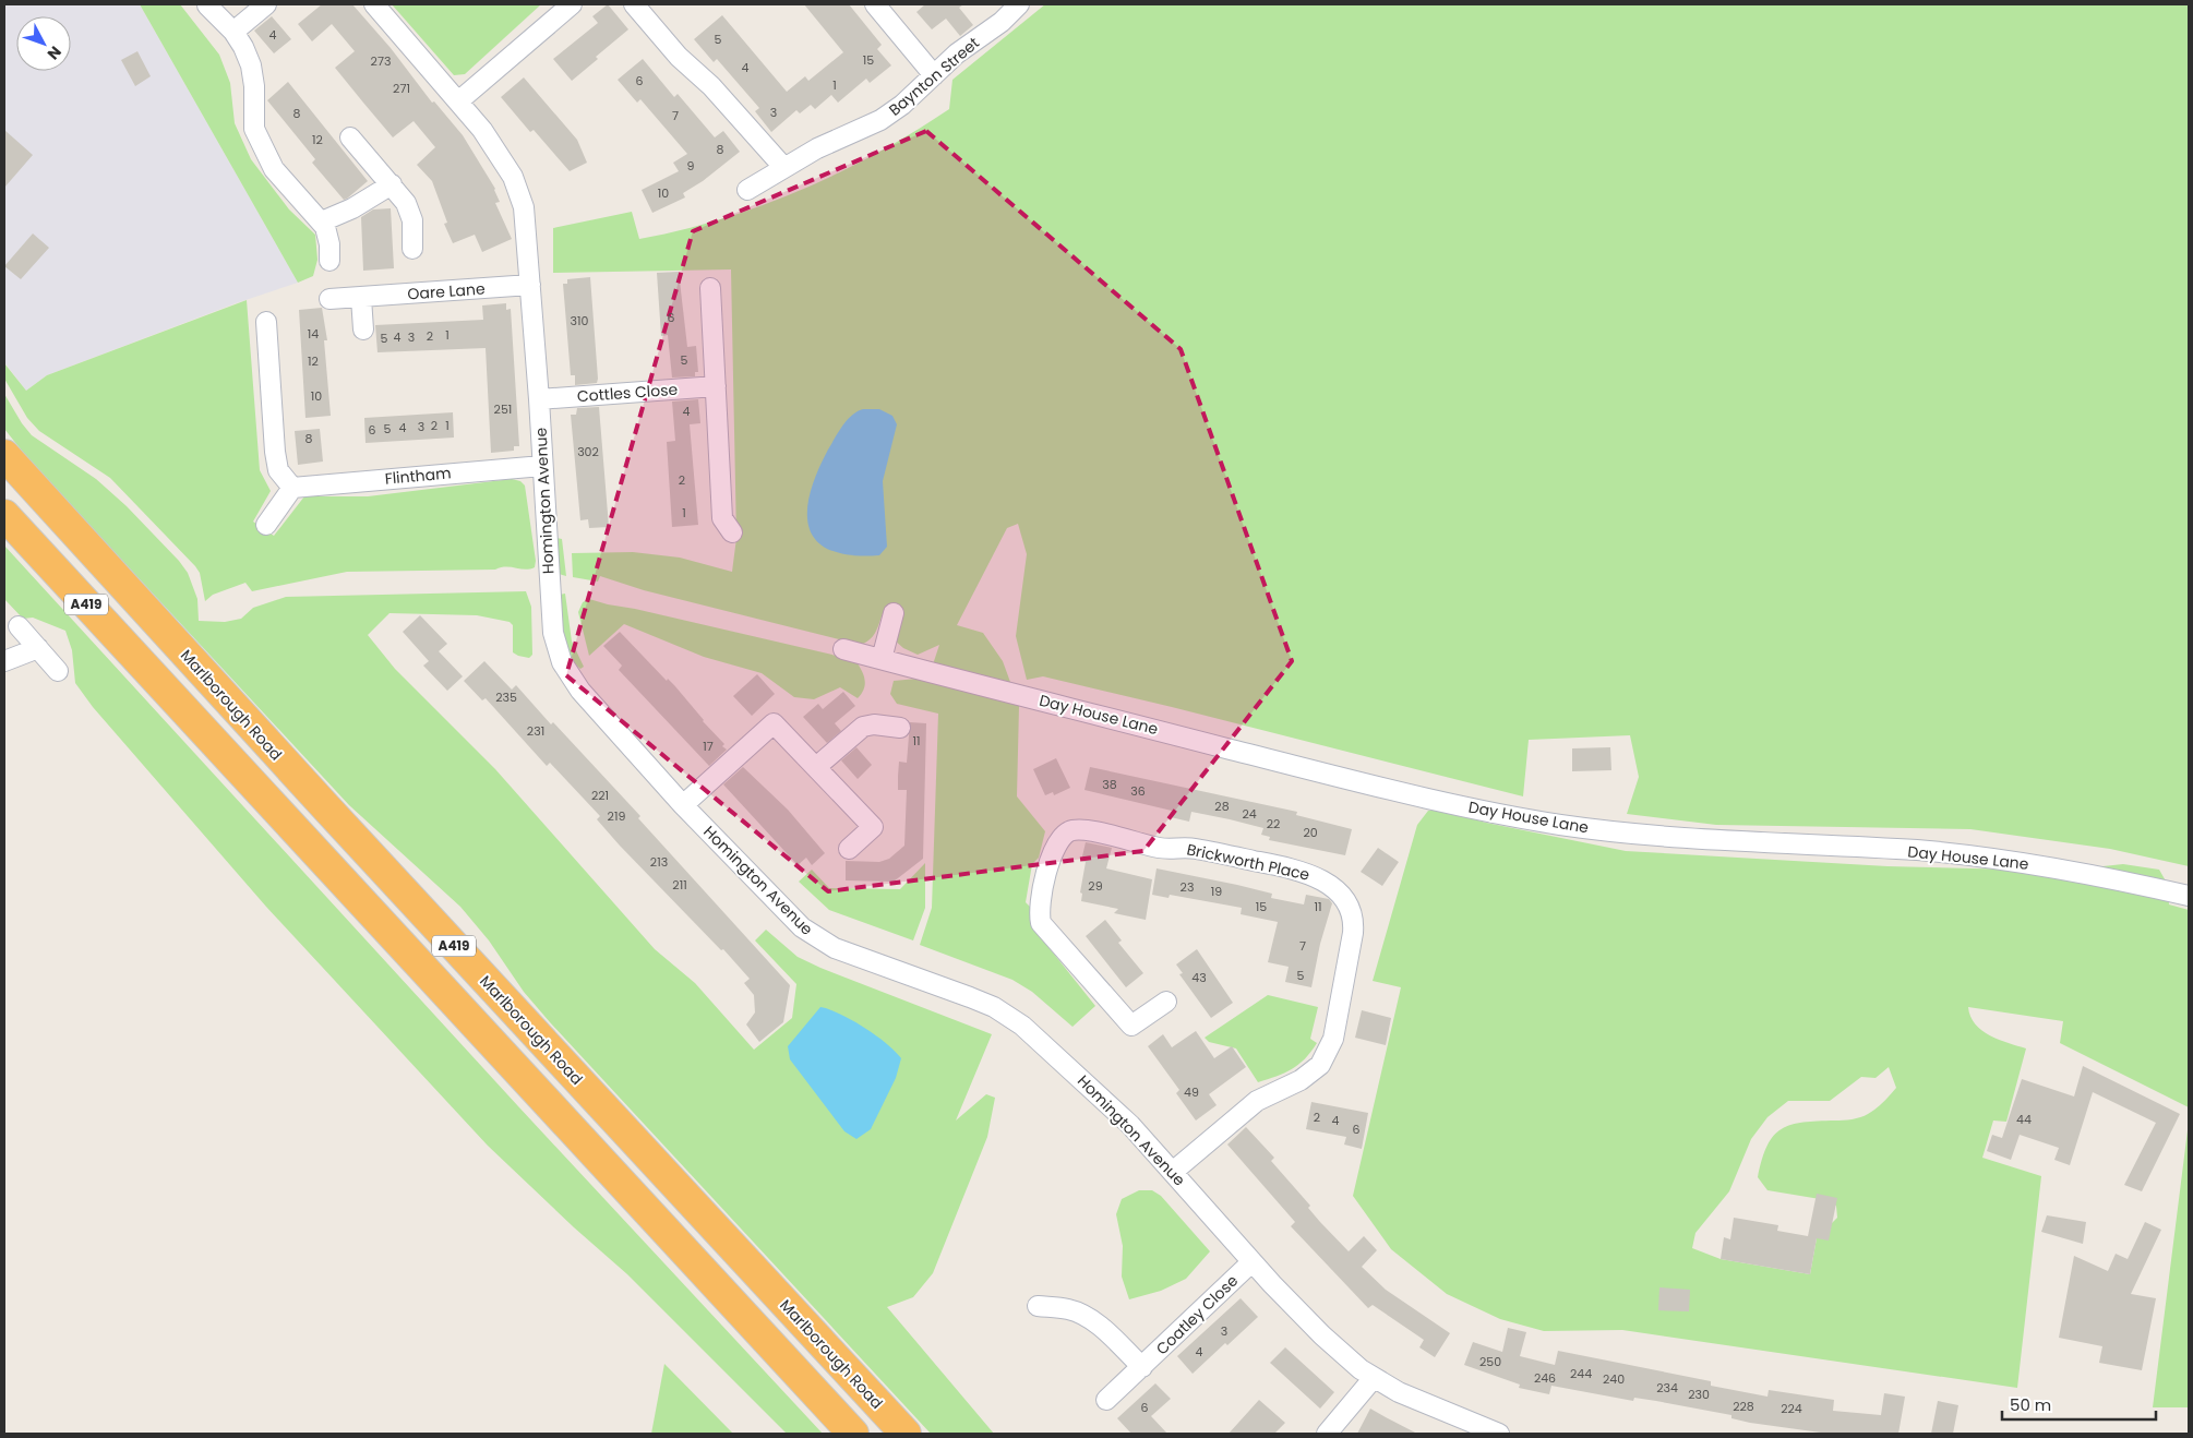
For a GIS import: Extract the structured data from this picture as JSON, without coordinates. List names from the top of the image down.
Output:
{
  "streets": {
    "highway": ["A419", "Marlborough Road"],
    "street": [
      "Baynton Street",
      "Oare Lane",
      "Cottles Close",
      "Flintham",
      "Homington Avenue",
      "Day House Lane",
      "Brickworth Place",
      "Coatley Close"
    ]
  },
  "crossings": [
    ["Oare Lane", "Homington Avenue"],
    ["Cottles Close", "Homington Avenue"],
    ["Flintham", "Homington Avenue"],
    ["Homington Avenue", "Brickworth Place"],
    ["Homington Avenue", "Coatley Close"]
  ],
  "house_numbers": [
    "4",
    "5",
    "15",
    "273",
    "4",
    "6",
    "1",
    "271",
    "3",
    "8",
    "7",
    "12",
    "8",
    "9",
    "10",
    "6",
    "310",
    "14",
    "1",
    "2",
    "4",
    "3",
    "5",
    "5",
    "12",
    "10",
    "251",
    "4",
    "2",
    "1",
    "3",
    "4",
    "5",
    "6",
    "8",
    "302",
    "2",
    "1",
    "235",
    "231",
    "11",
    "17",
    "38",
    "36",
    "221",
    "28",
    "24",
    "219",
    "22",
    "20",
    "213",
    "211",
    "29",
    "23",
    "19",
    "15",
    "11",
    "7",
    "5",
    "43",
    "49",
    "2",
    "44",
    "4",
    "6",
    "3",
    "4",
    "250",
    "244",
    "246",
    "240",
    "234",
    "230",
    "228",
    "6",
    "224"
  ],
  "scale_bar": "50 m",
  "north": "bottom right"
}
